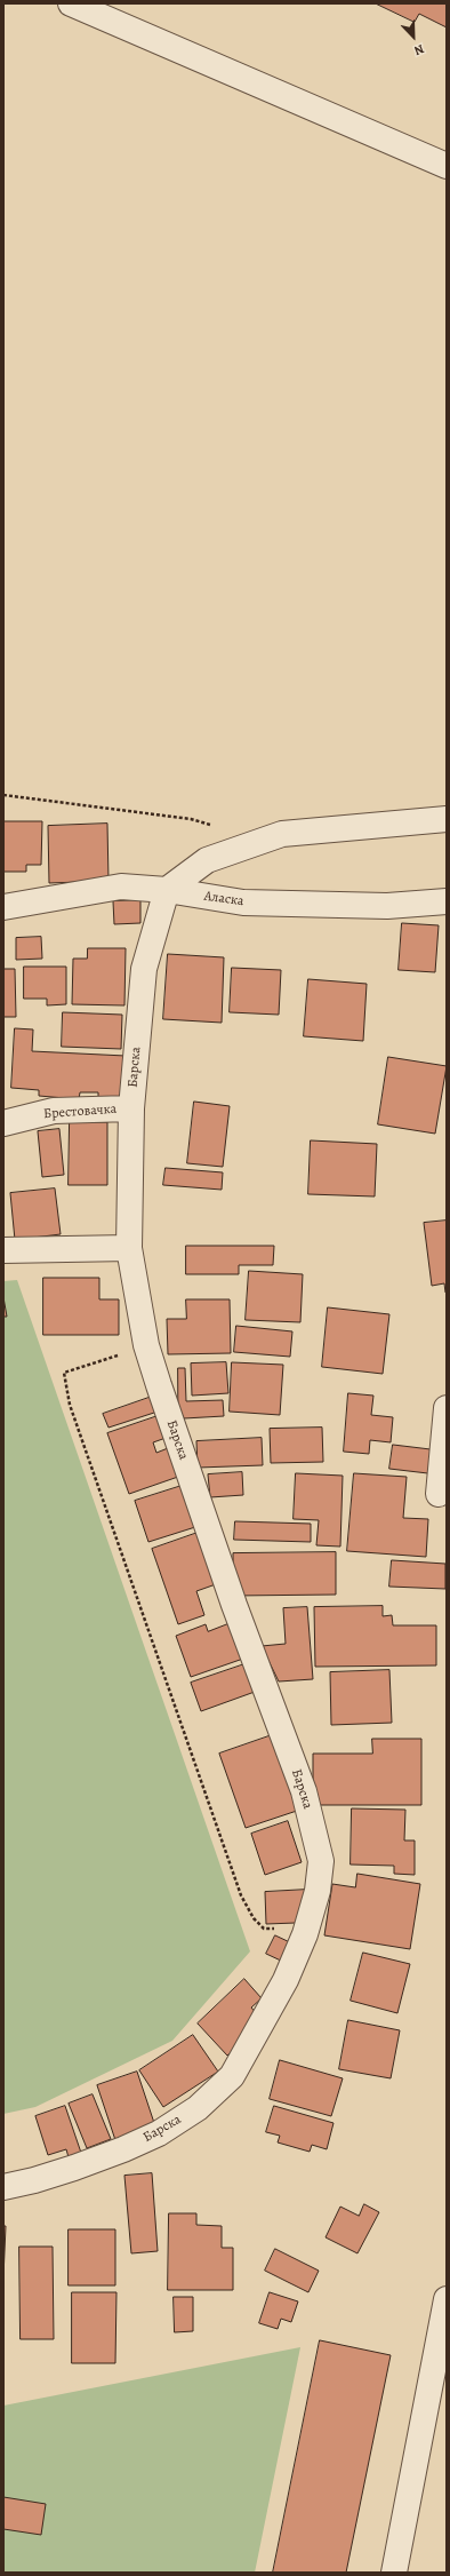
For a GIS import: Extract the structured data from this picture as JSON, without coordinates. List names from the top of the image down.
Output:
{
  "streets": {
    "street": ["Аласка", "Барска", "Брестовачка"]
  },
  "crossings": [
    ["Аласка", "Барска"],
    ["Барска", "Брестовачка"]
  ],
  "north": "bottom right"
}
